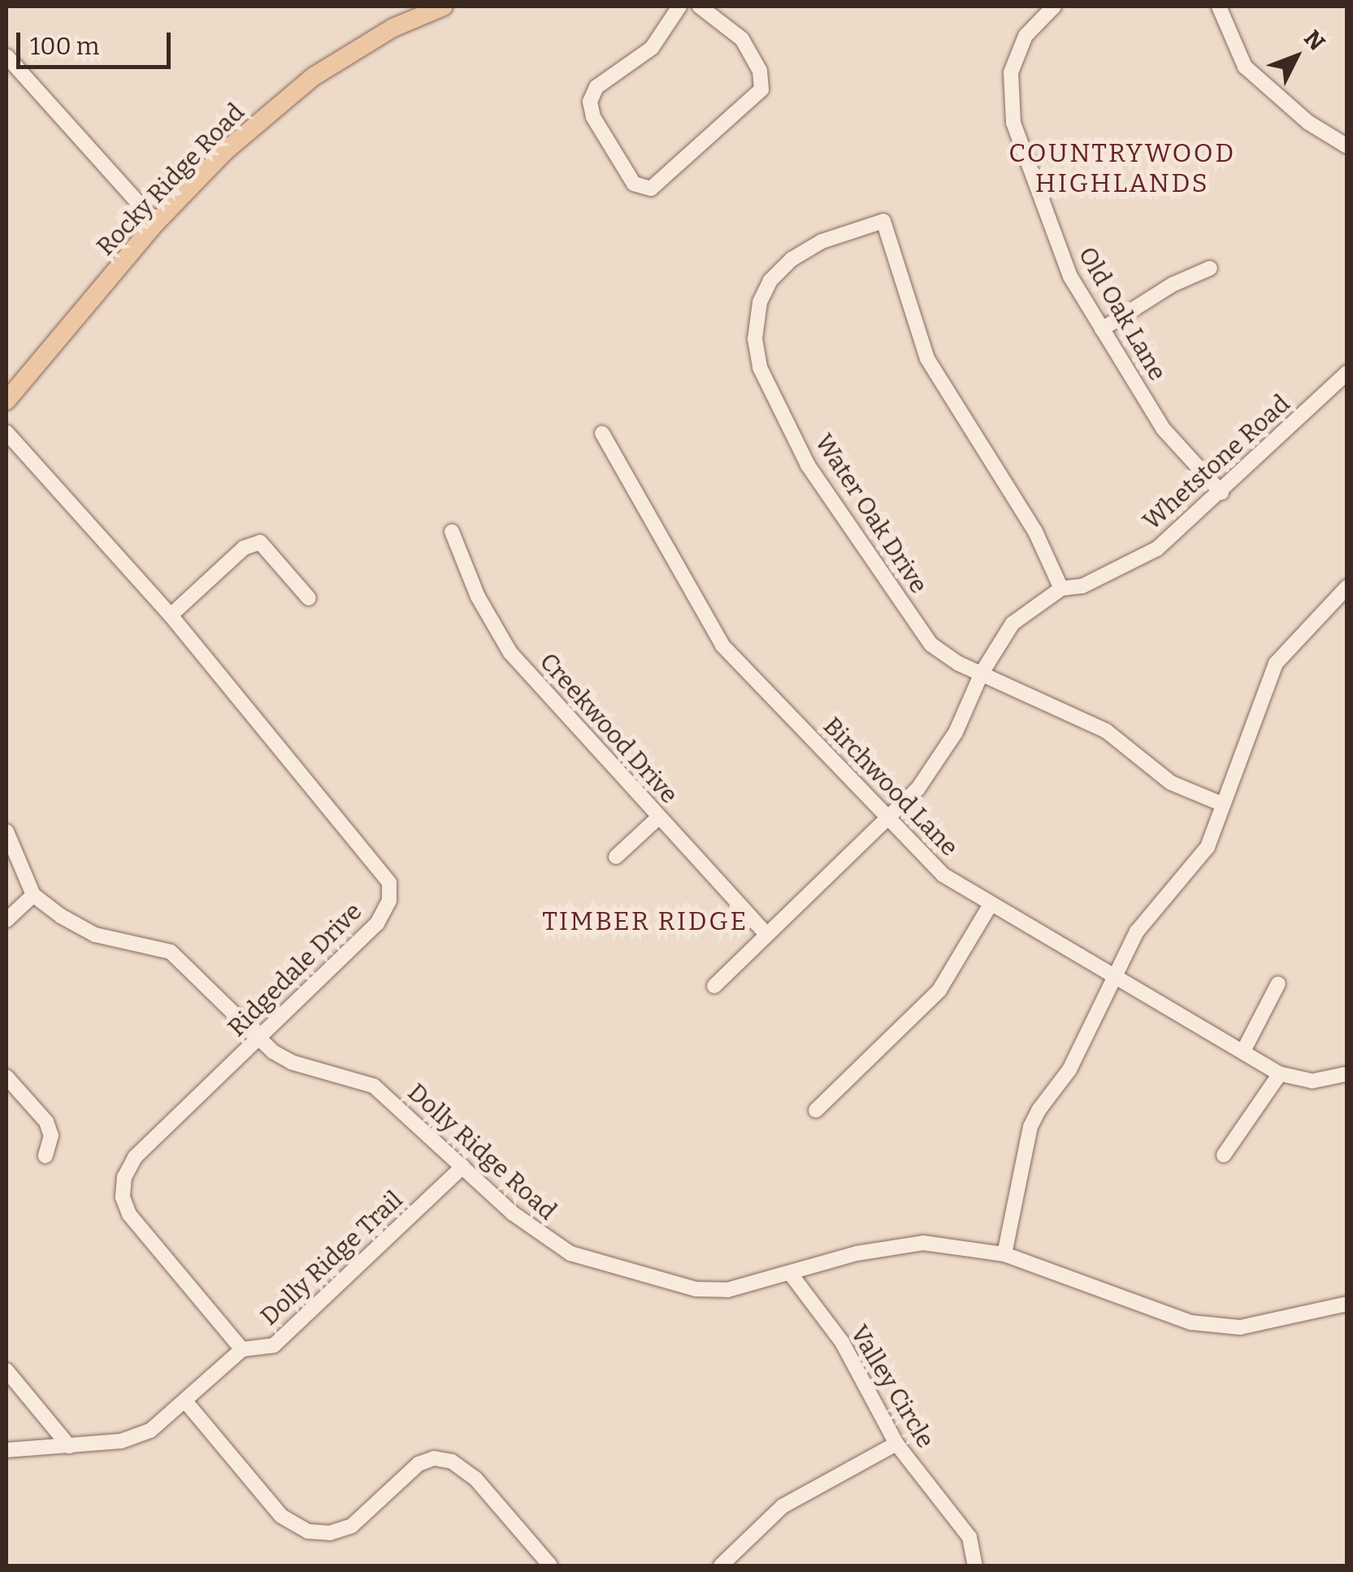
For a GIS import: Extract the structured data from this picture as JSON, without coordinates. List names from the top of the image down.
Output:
{
  "streets": {
    "main road": ["Rocky Ridge Road"],
    "street": [
      "Old Oak Lane",
      "Whetstone Road",
      "Water Oak Drive",
      "Creekwood Drive",
      "Birchwood Lane",
      "Ridgedale Drive",
      "Dolly Ridge Road",
      "Dolly Ridge Trail",
      "Valley Circle"
    ]
  },
  "crossings": [
    ["Old Oak Lane", "Whetstone Road"],
    ["Whetstone Road", "Water Oak Drive"],
    ["Whetstone Road", "Creekwood Drive"],
    ["Whetstone Road", "Birchwood Lane"],
    ["Ridgedale Drive", "Dolly Ridge Road"],
    ["Ridgedale Drive", "Dolly Ridge Trail"],
    ["Dolly Ridge Road", "Dolly Ridge Trail"],
    ["Dolly Ridge Road", "Valley Circle"]
  ],
  "districts": ["COUNTRYWOOD HIGHLANDS", "TIMBER RIDGE"],
  "scale_bar": "100 m",
  "north": "top right"
}
